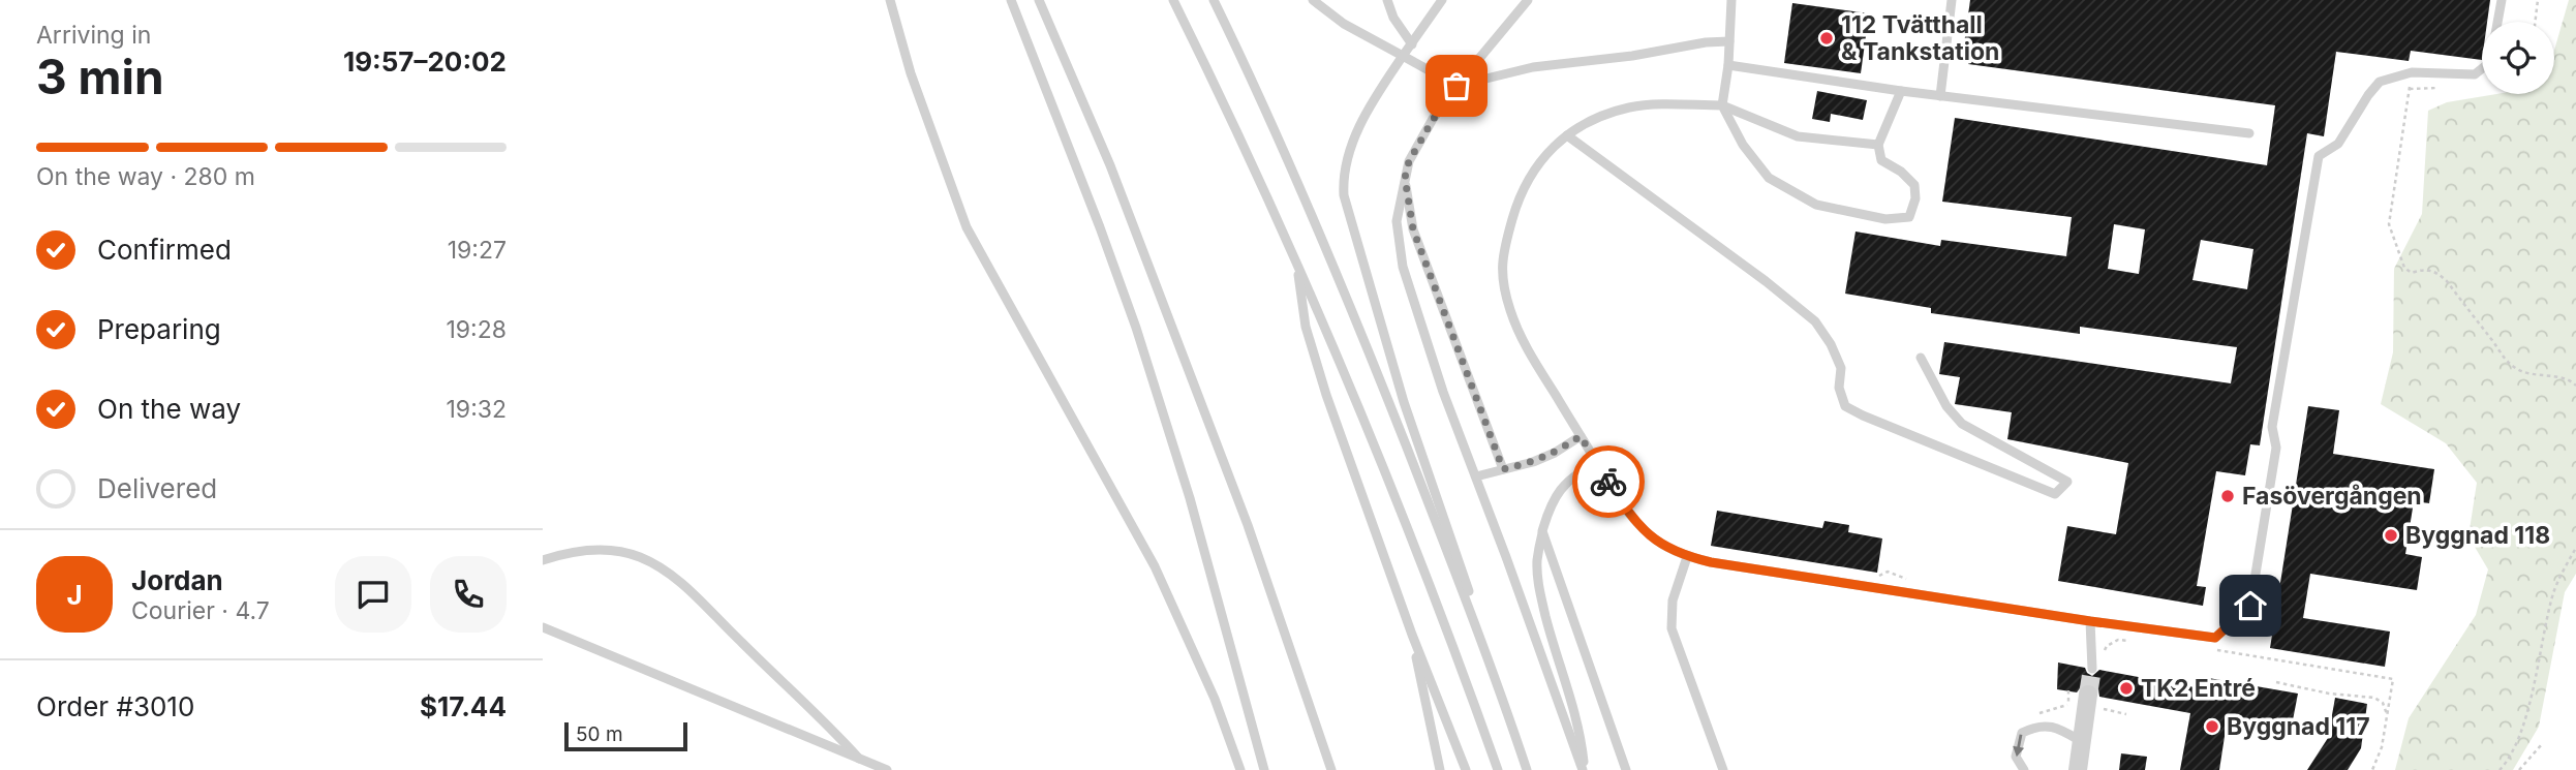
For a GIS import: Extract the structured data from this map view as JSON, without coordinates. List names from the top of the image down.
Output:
{
  "places": [
    "112 Tvätthall & Tankstation",
    "Fasövergången",
    "Byggnad 118",
    "TK2 Entré",
    "Byggnad 117"
  ],
  "scale_bar": "50 m",
  "page": {
    "heading": ["3 min", "Arriving in", "19:57–20:02"],
    "panel": [
      "Jordan",
      "Courier · 4.7",
      "Order #3010",
      "$17.44"
    ],
    "bar": "On the way · 280 m",
    "list": [
      ["Confirmed", "19:27"],
      ["Preparing", "19:28"],
      ["On the way", "19:32"],
      "Delivered"
    ],
    "round": "J",
    "scale": "50 m"
  }
}
